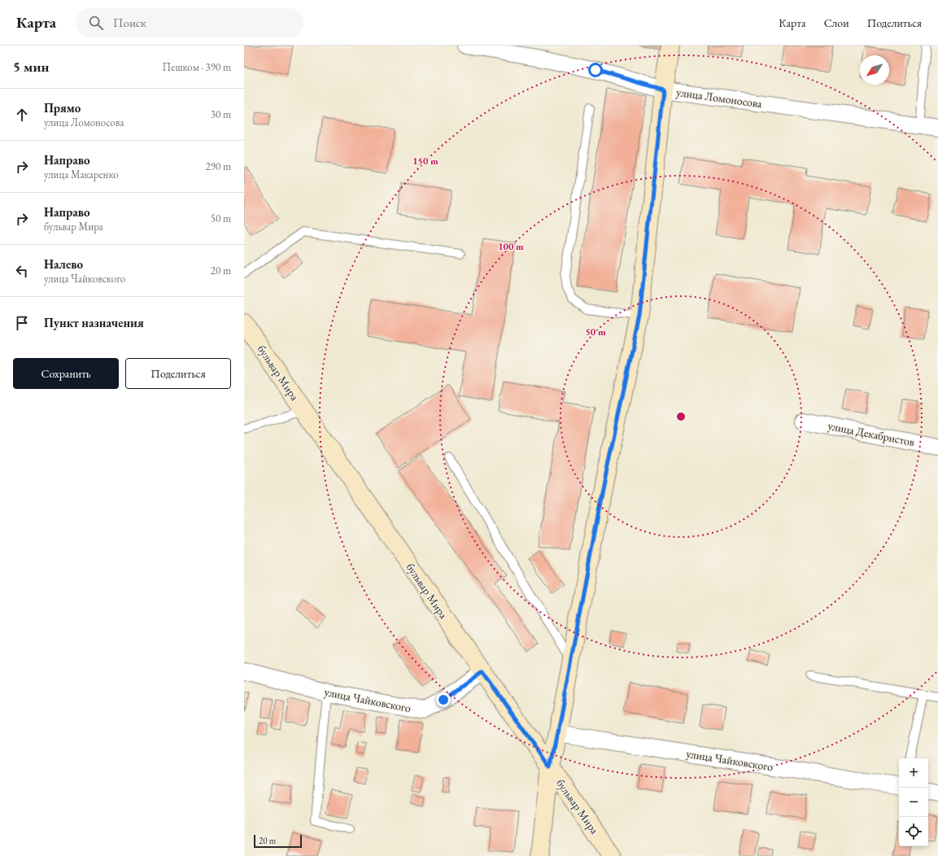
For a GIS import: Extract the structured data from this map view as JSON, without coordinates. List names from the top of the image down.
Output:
{
  "streets": {
    "street": [
      "улица Ломоносова",
      "бульвар Мира",
      "улица Декабристов",
      "улица Чайковского"
    ]
  },
  "crossings": [
    ["бульвар Мира", "улица Чайковского"]
  ],
  "scale_bar": "20 m",
  "north": "bottom left",
  "page": {
    "header": "Карта",
    "search": "Поиск",
    "nav": ["Карта", "Слои", "Поделиться"],
    "heading": ["5 мин", "Пешком · 390 m"],
    "list": [
      ["Прямо", "улица Ломоносова", "30 m"],
      ["Направо", "улица Макаренко", "290 m"],
      ["Направо", "бульвар Мира", "50 m"],
      ["Налево", "улица Чайковского", "20 m"],
      "Пункт назначения"
    ],
    "buttons": ["Сохранить", "Поделиться"],
    "map_buttons": ["+", "−"],
    "scale": "20 m"
  },
  "rings": ["150 m", "100 m", "50 m"]
}
